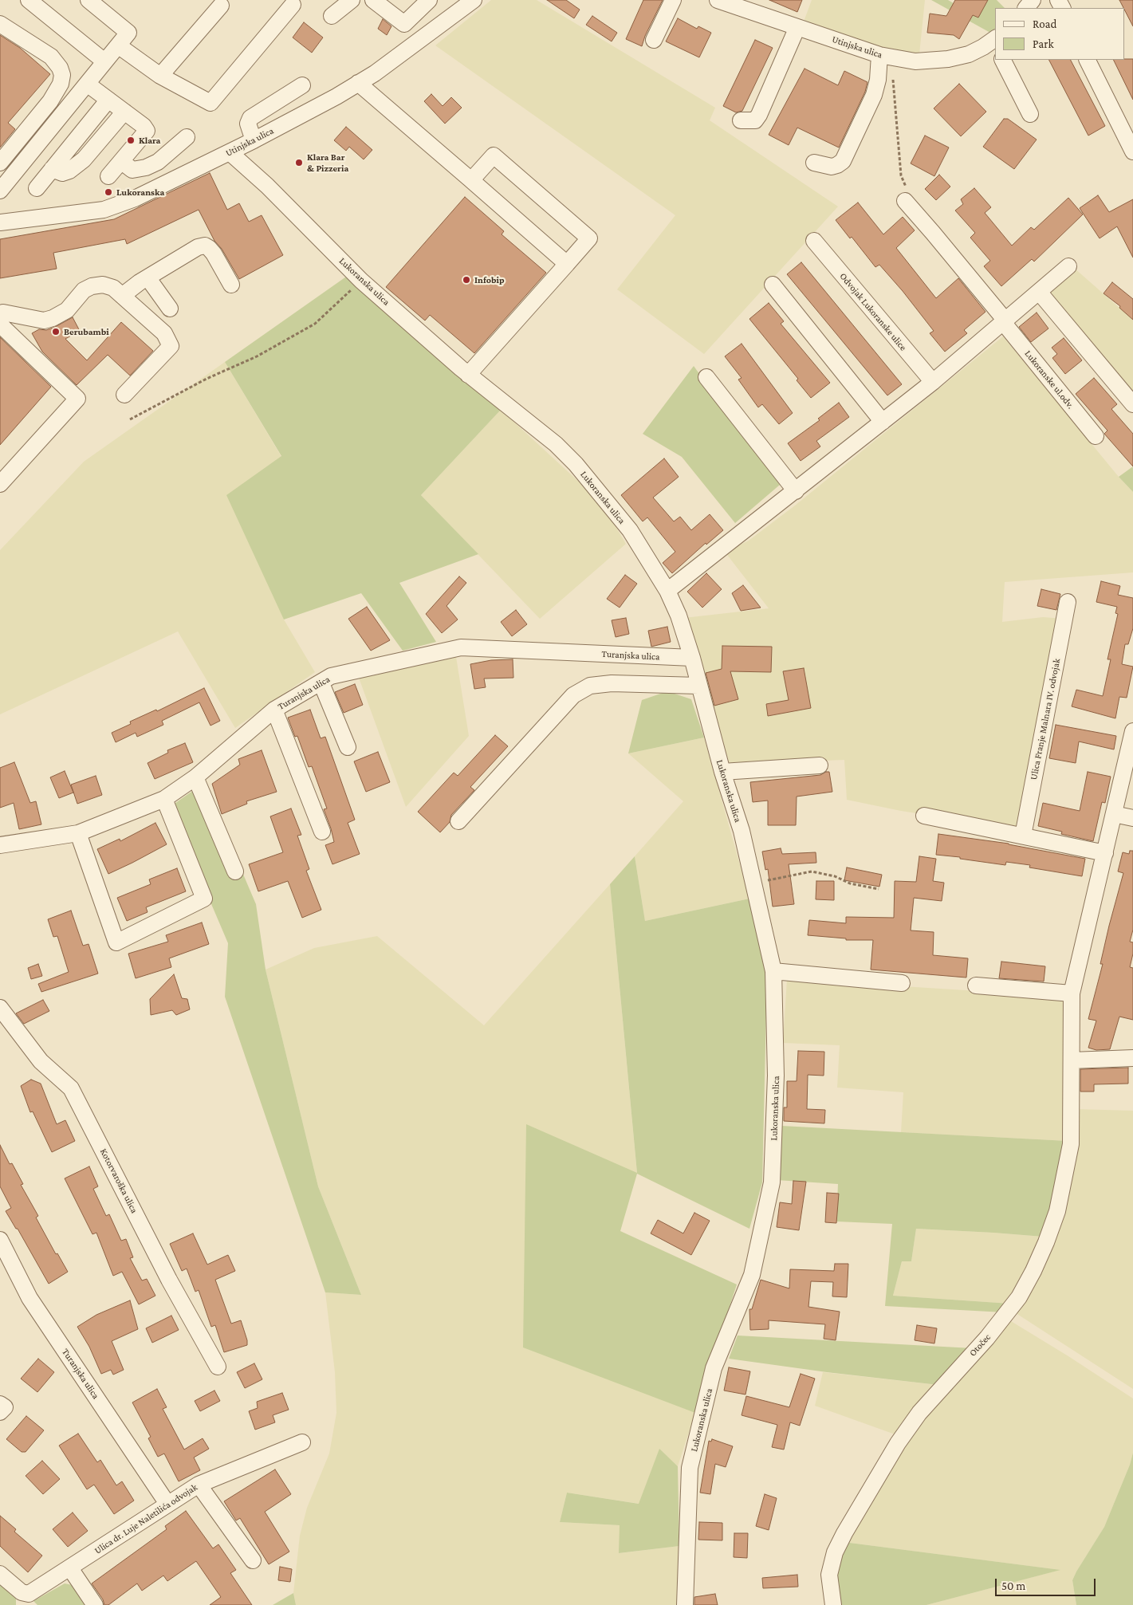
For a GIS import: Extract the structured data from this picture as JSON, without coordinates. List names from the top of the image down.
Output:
{
  "streets": {
    "street": [
      "Utinjska ulica",
      "Lukoranska ulica",
      "Odvojak Lukoranske ulice",
      "Lukoranske ul.odv.",
      "Turanjska ulica",
      "Ulica Franje Malnara IV. odvojak",
      "Kotorvaroška ulica",
      "Otočec",
      "Ulica dr. Luje Naletilića odvojak"
    ]
  },
  "crossings": [
    ["Utinjska ulica", "Lukoranska ulica"],
    ["Lukoranska ulica", "Turanjska ulica"],
    ["Turanjska ulica", "Ulica dr. Luje Naletilića odvojak"]
  ],
  "places": [
    "Klara",
    "Klara Bar & Pizzeria",
    "Lukoranska",
    "Infobip",
    "Berubambi"
  ],
  "legend": ["Road", "Park"],
  "scale_bar": "50 m"
}
